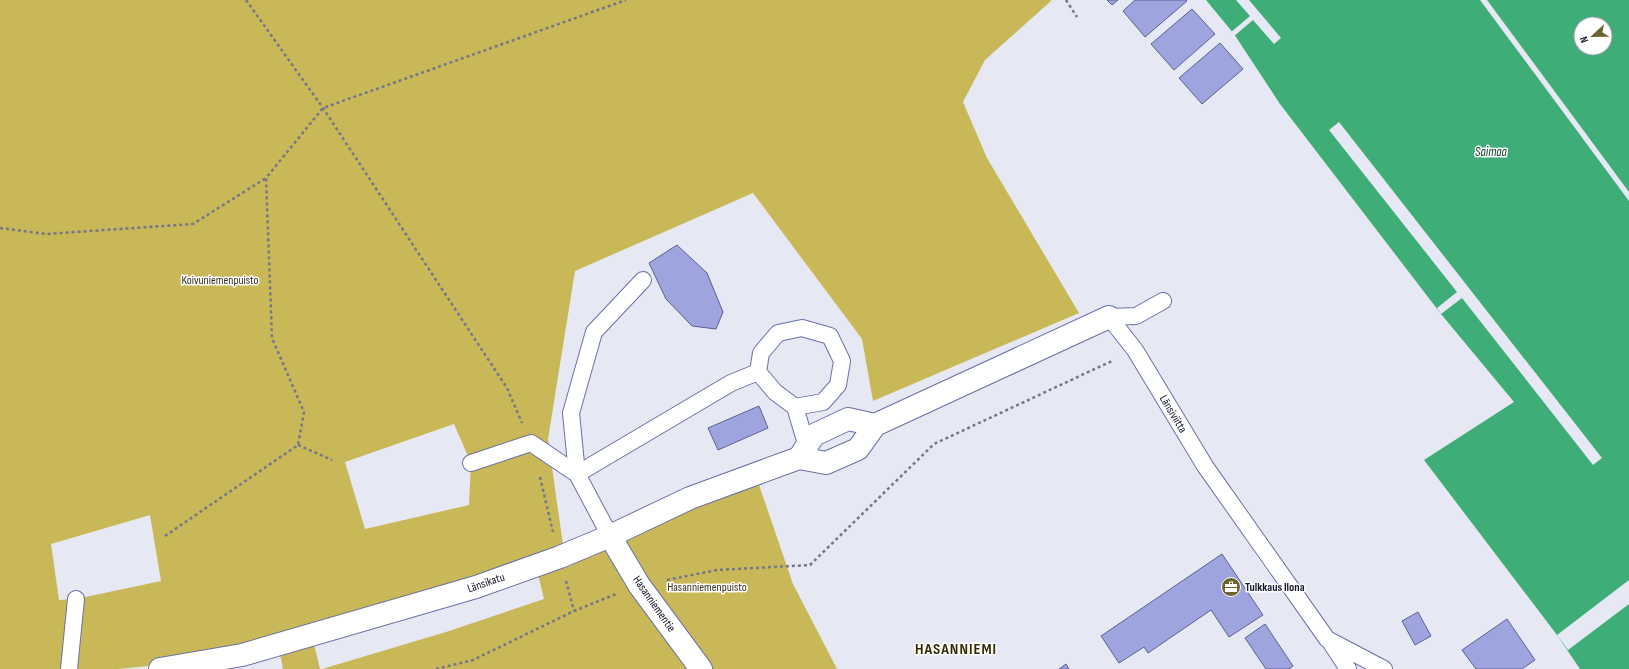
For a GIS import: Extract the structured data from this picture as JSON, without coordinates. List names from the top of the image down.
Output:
{
  "streets": {
    "street": ["Länsikatu", "Hasanniementie"],
    "lane": ["Länsiviitta"]
  },
  "crossings": [
    ["Länsikatu", "Hasanniementie"]
  ],
  "districts": ["HASANNIEMI"],
  "water": ["Saimaa"],
  "parks": ["Koivuniemenpuisto", "Hasanniemenpuisto"],
  "places": {
    "office": ["Tulkkaus Ilona"]
  },
  "north": "left"
}
